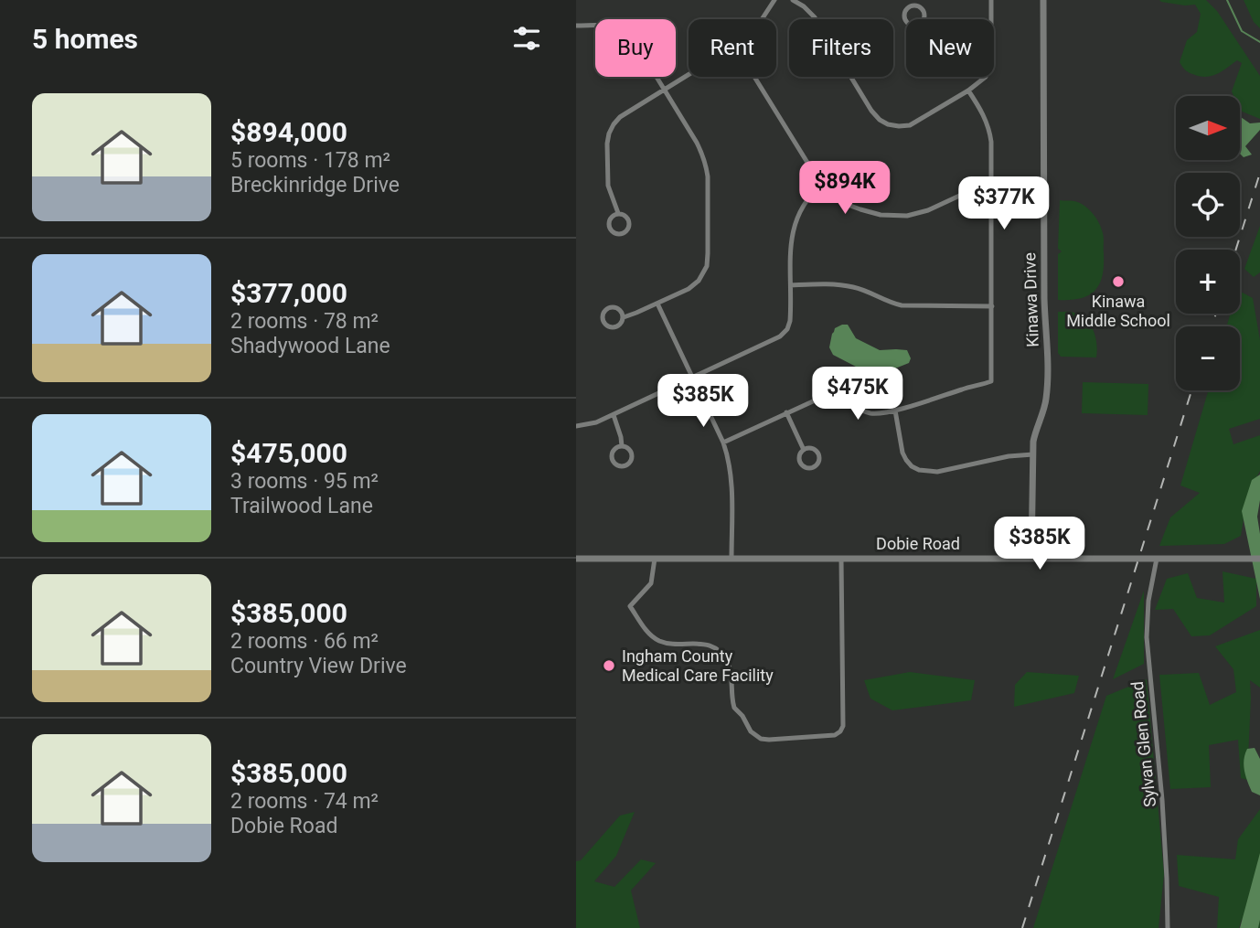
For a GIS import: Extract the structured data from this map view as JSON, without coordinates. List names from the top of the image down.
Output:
{
  "streets": {
    "street": ["Kinawa Drive", "Dobie Road", "Sylvan Glen Road"]
  },
  "crossings": [
    ["Kinawa Drive", "Dobie Road"],
    ["Dobie Road", "Sylvan Glen Road"]
  ],
  "places": ["Kinawa Middle School", "Ingham County Medical Care Facility"],
  "north": "right",
  "page": {
    "heading": "5 homes",
    "chip": [
      "Buy",
      "Rent",
      "Filters",
      "New"
    ],
    "list": [
      {
        "name": "$894,000",
        "note": "5 rooms · 178 m² · Breckinridge Drive"
      },
      {
        "name": "$377,000",
        "note": "2 rooms · 78 m² · Shadywood Lane"
      },
      {
        "name": "$475,000",
        "note": "3 rooms · 95 m² · Trailwood Lane"
      },
      {
        "name": "$385,000",
        "note": "2 rooms · 66 m² · Country View Drive"
      },
      {
        "name": "$385,000",
        "note": "2 rooms · 74 m² · Dobie Road"
      }
    ],
    "map_buttons": ["+", "−"],
    "price": [
      "$894K",
      "$377K",
      "$475K",
      "$385K",
      "$385K"
    ]
  }
}
